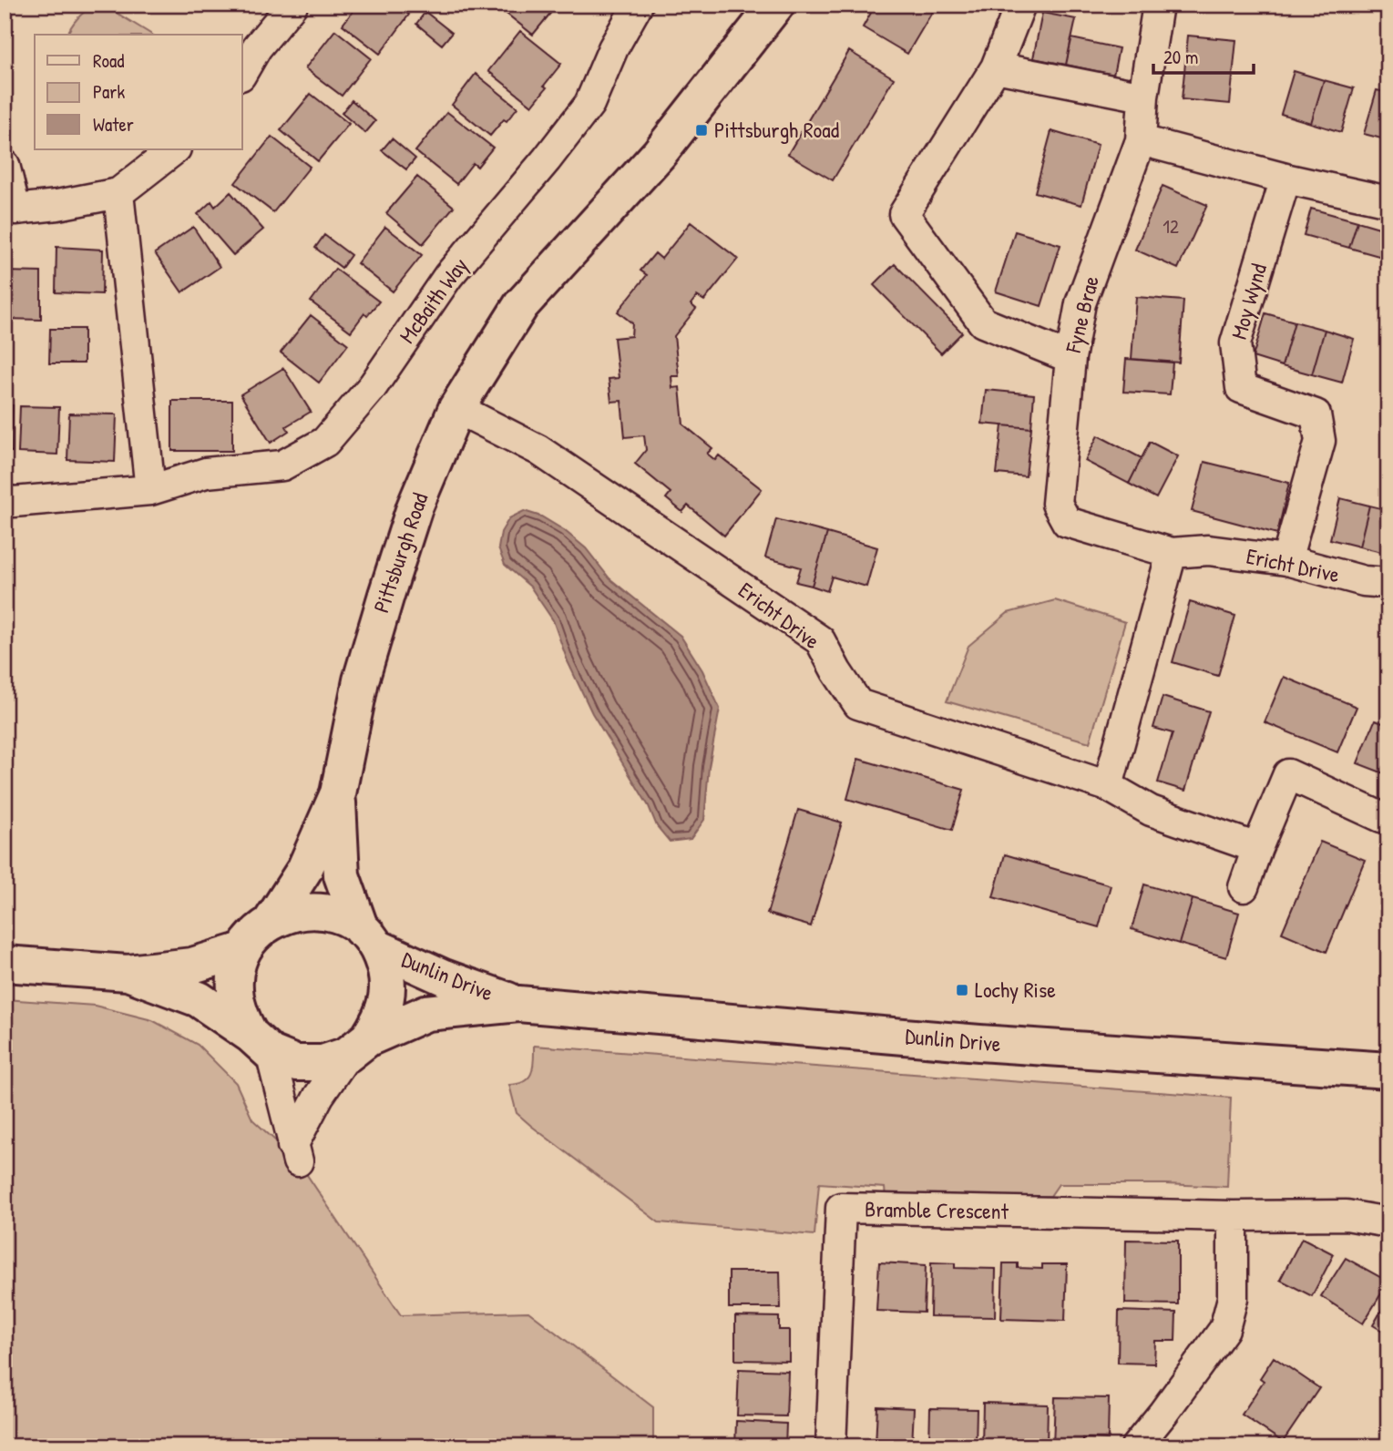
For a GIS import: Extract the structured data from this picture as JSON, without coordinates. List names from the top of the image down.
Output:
{
  "streets": {
    "street": [
      "McBaith Way",
      "Moy Wynd",
      "Fyne Brae",
      "Pittsburgh Road",
      "Ericht Drive",
      "Dunlin Drive",
      "Bramble Crescent"
    ]
  },
  "crossings": [
    ["Moy Wynd", "Ericht Drive"],
    ["Fyne Brae", "Ericht Drive"],
    ["Pittsburgh Road", "Ericht Drive"]
  ],
  "places": {
    "transit": ["Pittsburgh Road", "Lochy Rise"]
  },
  "house_numbers": ["12"],
  "legend": ["Road", "Park", "Water"],
  "scale_bar": "20 m"
}
